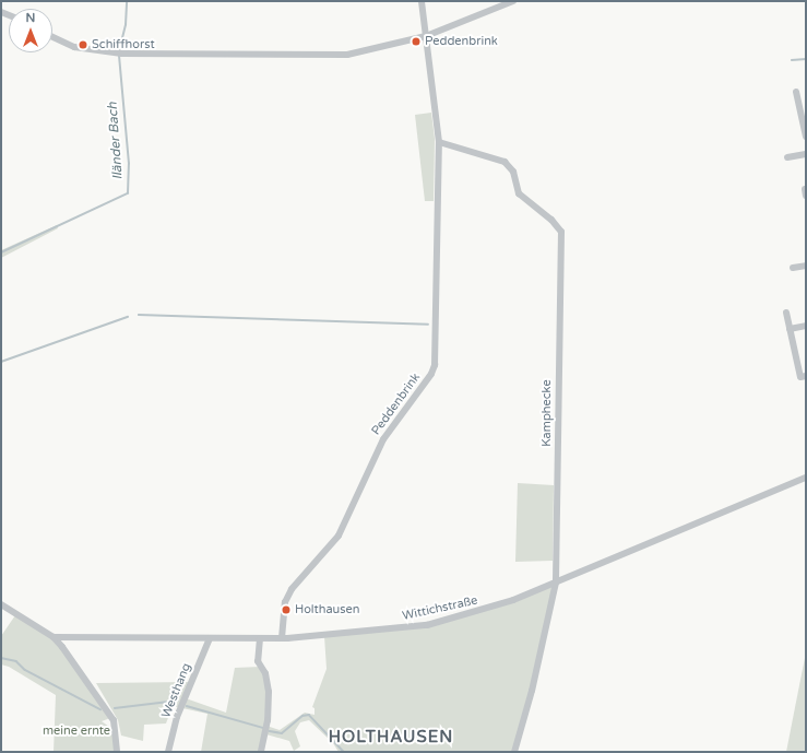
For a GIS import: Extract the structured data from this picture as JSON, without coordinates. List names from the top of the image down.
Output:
{
  "streets": {
    "street": [
      "Peddenbrink",
      "Kamphecke",
      "Wittichstraße",
      "Westhang"
    ]
  },
  "crossings": [
    ["Peddenbrink", "Kamphecke"],
    ["Peddenbrink", "Wittichstraße"],
    ["Kamphecke", "Wittichstraße"],
    ["Wittichstraße", "Westhang"]
  ],
  "districts": ["HOLTHAUSEN"],
  "water": ["Iländer Bach"],
  "parks": ["meine ernte"],
  "places": ["Peddenbrink", "Schiffhorst", "Holthausen"],
  "north": "top"
}
